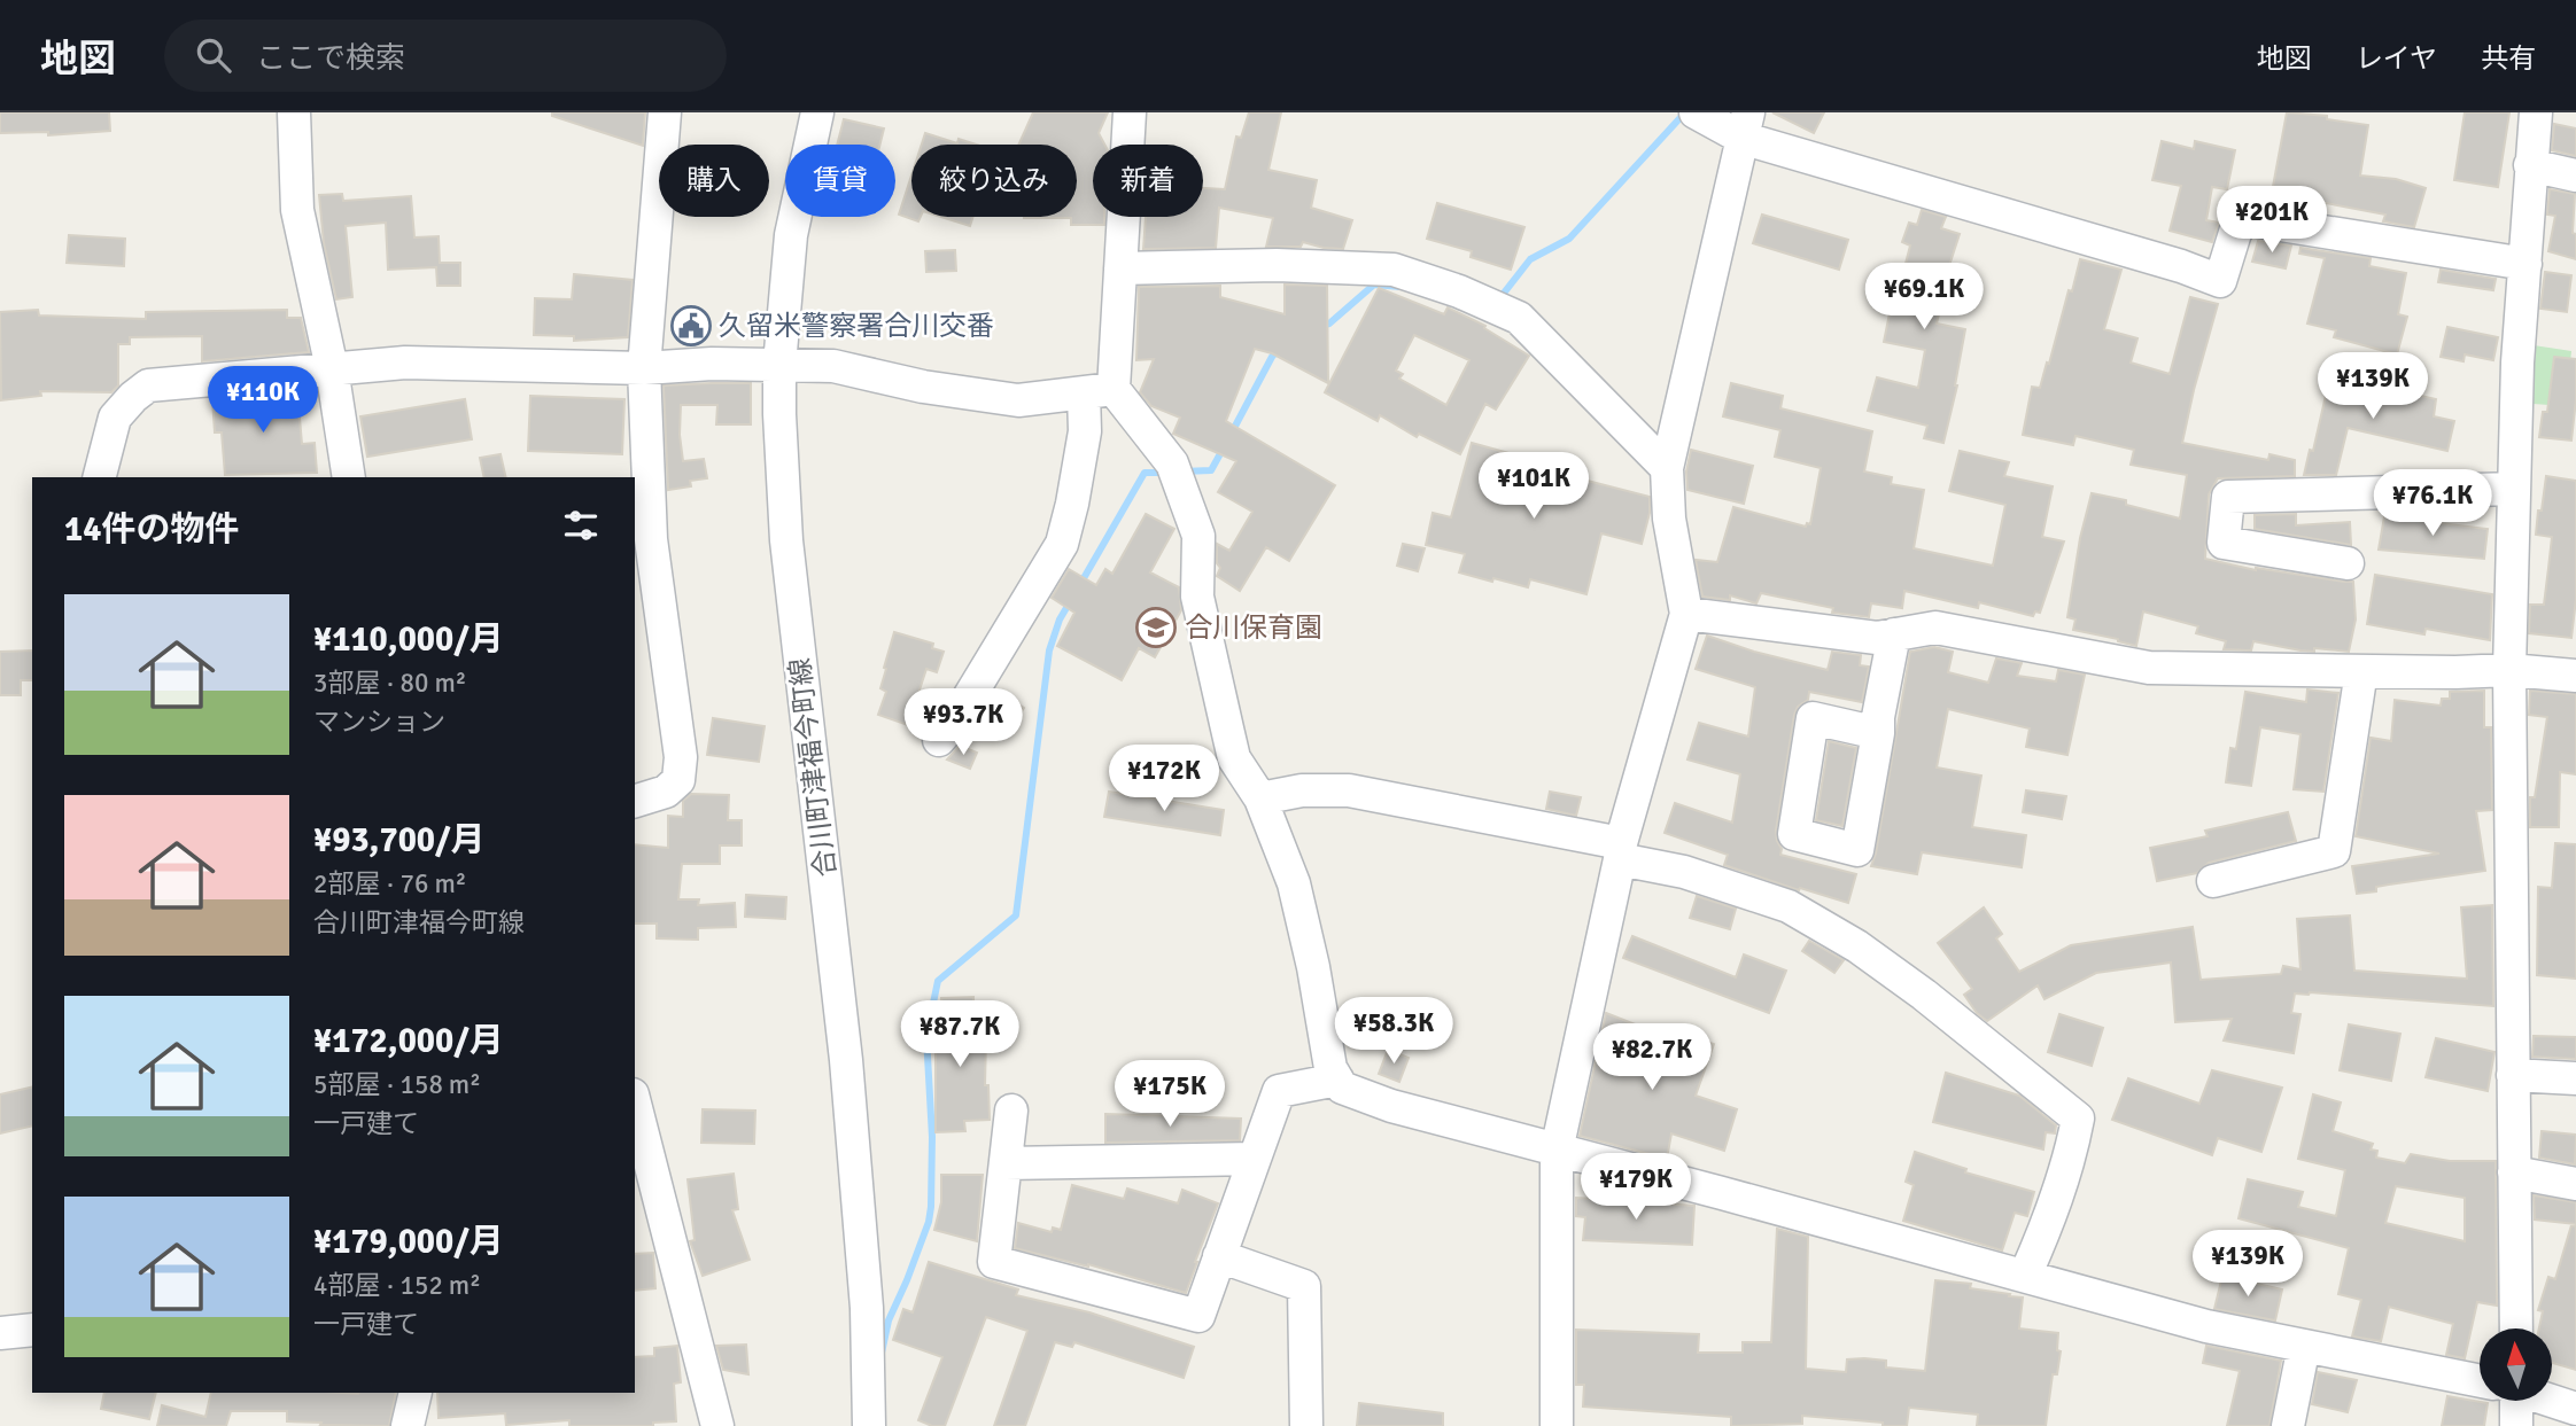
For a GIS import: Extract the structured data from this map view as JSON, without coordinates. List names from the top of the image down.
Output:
{
  "streets": {
    "street": ["合川町津福今町線"]
  },
  "places": {
    "public building": ["久留米警察署合川交番"],
    "school or university": ["合川保育園"]
  },
  "north": "top",
  "page": {
    "header": "地図",
    "search": "ここで検索",
    "nav": ["地図", "レイヤ", "共有"],
    "chip": [
      "購入",
      "賃貸",
      "絞り込み",
      "新着"
    ],
    "price": [
      "¥201K",
      "¥69.1K",
      "¥139K",
      "¥110K",
      "¥101K",
      "¥76.1K",
      "¥93.7K",
      "¥172K",
      "¥58.3K",
      "¥87.7K",
      "¥82.7K",
      "¥175K",
      "¥179K",
      "¥139K"
    ],
    "heading": "14件の物件",
    "list": [
      {
        "name": "¥110,000/月",
        "note": "3部屋 · 80 m² · マンション"
      },
      {
        "name": "¥93,700/月",
        "note": "2部屋 · 76 m² · 合川町津福今町線"
      },
      {
        "name": "¥172,000/月",
        "note": "5部屋 · 158 m² · 一戸建て"
      },
      {
        "name": "¥179,000/月",
        "note": "4部屋 · 152 m² · 一戸建て"
      }
    ]
  }
}
